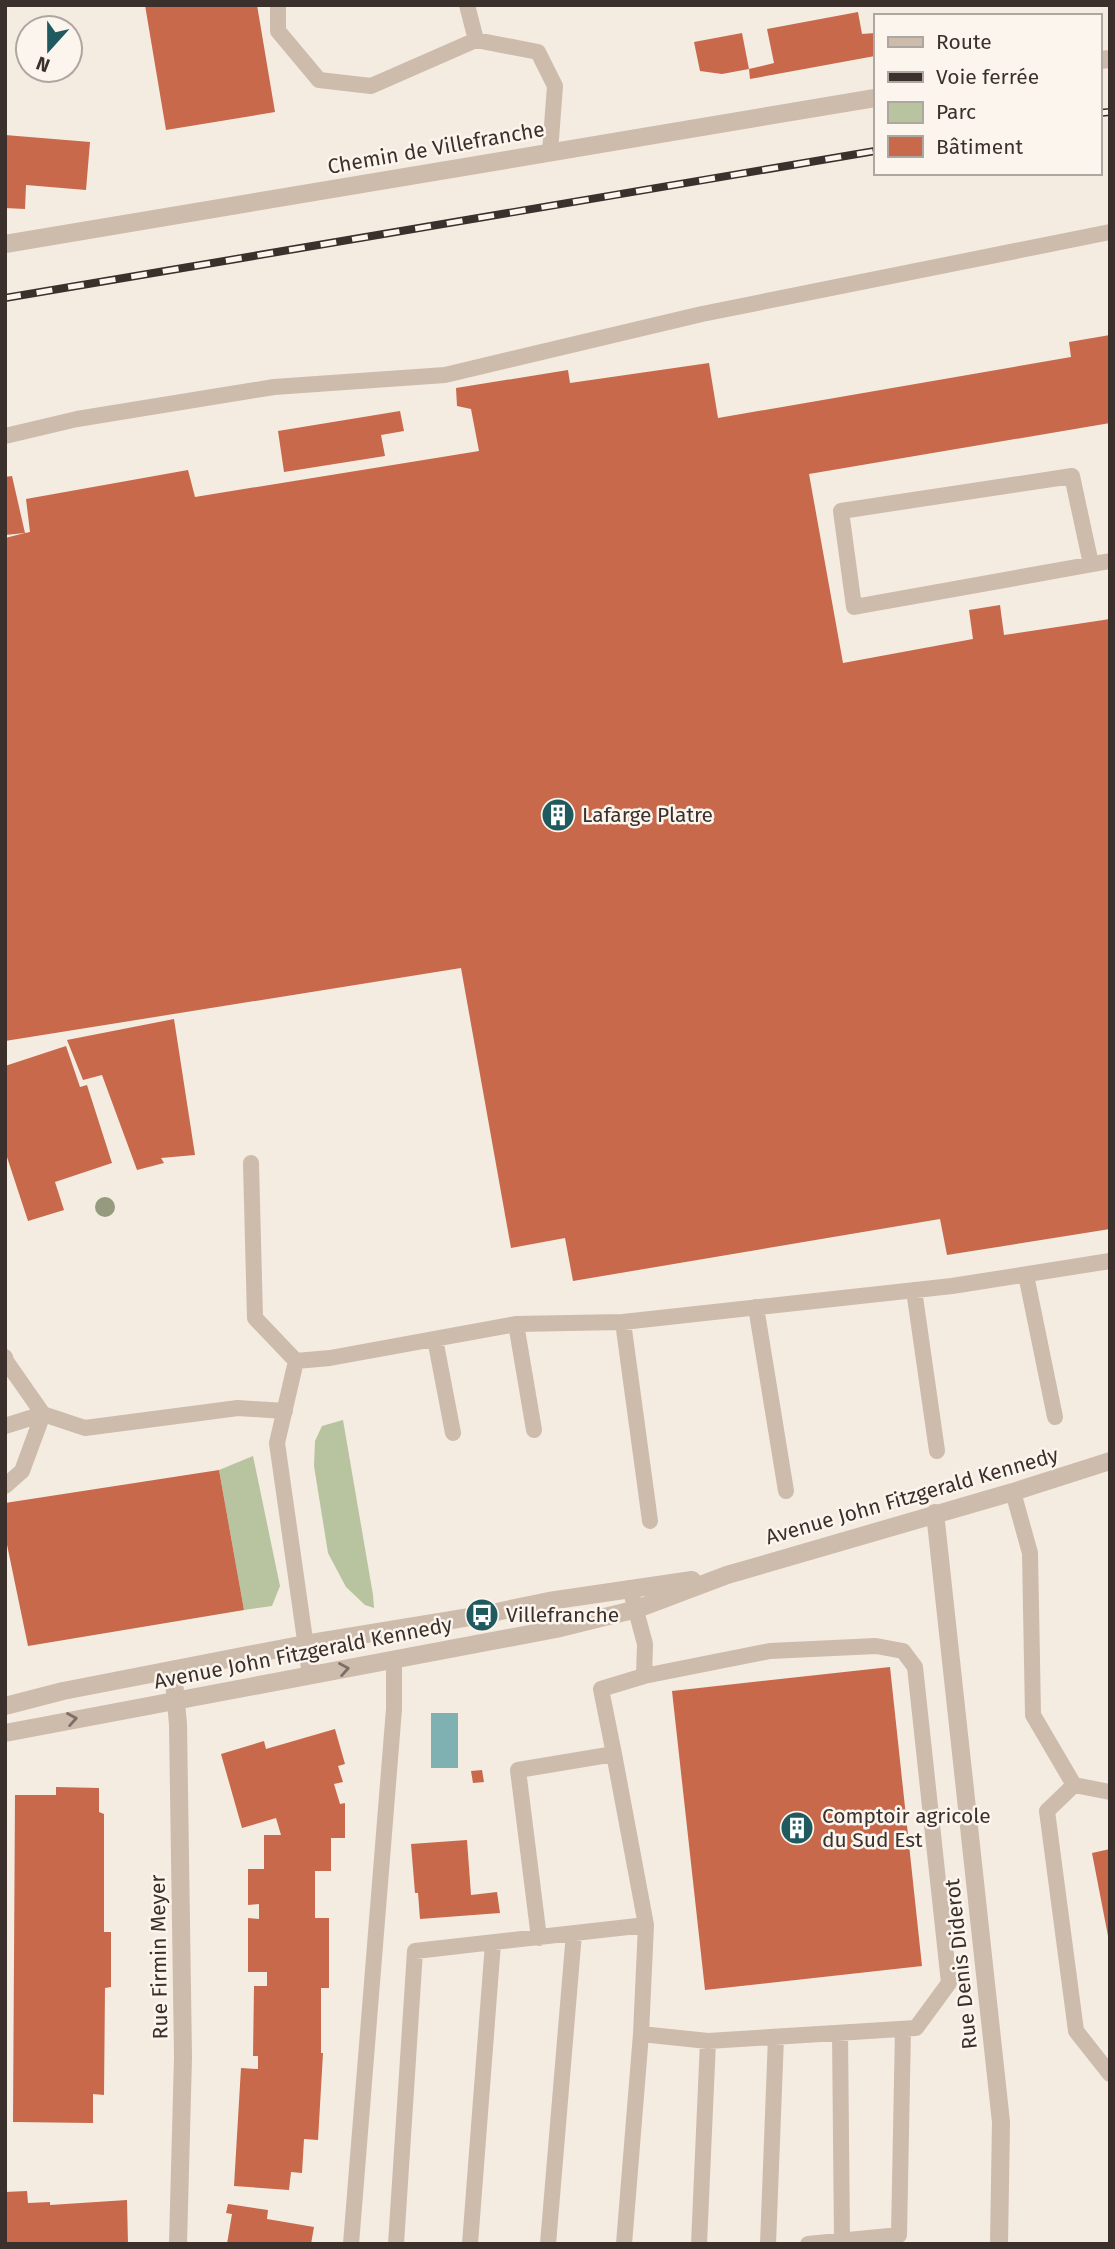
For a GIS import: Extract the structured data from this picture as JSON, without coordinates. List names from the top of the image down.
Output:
{
  "streets": {
    "street": [
      "Chemin de Villefranche",
      "Avenue John Fitzgerald Kennedy",
      "Rue Firmin Meyer",
      "Rue Denis Diderot"
    ]
  },
  "crossings": [
    ["Avenue John Fitzgerald Kennedy", "Rue Firmin Meyer"],
    ["Avenue John Fitzgerald Kennedy", "Rue Denis Diderot"]
  ],
  "places": {
    "building": ["Lafarge Platre", "Comptoir agricole du Sud Est"],
    "bus stop": ["Villefranche"]
  },
  "legend": [
    "Route",
    "Voie ferrée",
    "Parc",
    "Bâtiment"
  ],
  "north": "bottom"
}
